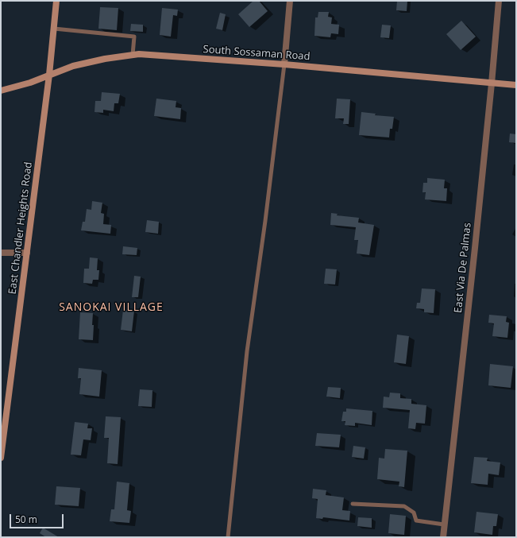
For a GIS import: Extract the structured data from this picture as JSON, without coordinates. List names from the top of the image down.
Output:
{
  "streets": {
    "main road": ["South Sossaman Road", "East Chandler Heights Road"],
    "street": ["East Via De Palmas"]
  },
  "crossings": [
    ["South Sossaman Road", "East Chandler Heights Road"],
    ["South Sossaman Road", "East Via De Palmas"]
  ],
  "districts": ["SANOKAI VILLAGE"],
  "scale_bar": "50 m"
}
